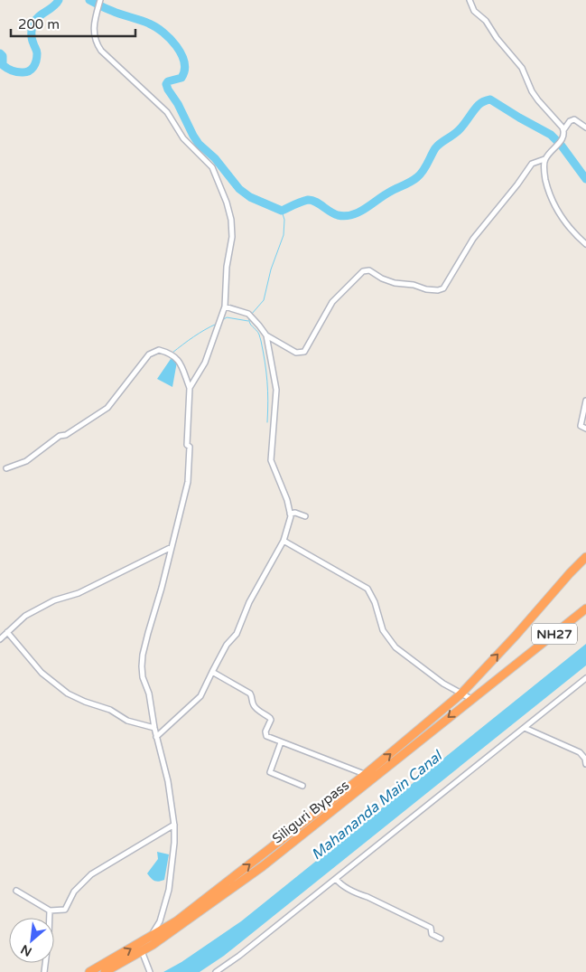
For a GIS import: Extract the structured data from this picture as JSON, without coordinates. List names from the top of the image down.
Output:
{
  "streets": {
    "highway": ["NH27", "Siliguri Bypass"]
  },
  "crossings": [
    ["NH27", "Siliguri Bypass"]
  ],
  "water": ["Mahananda Main Canal"],
  "scale_bar": "200 m",
  "north": "bottom left"
}
